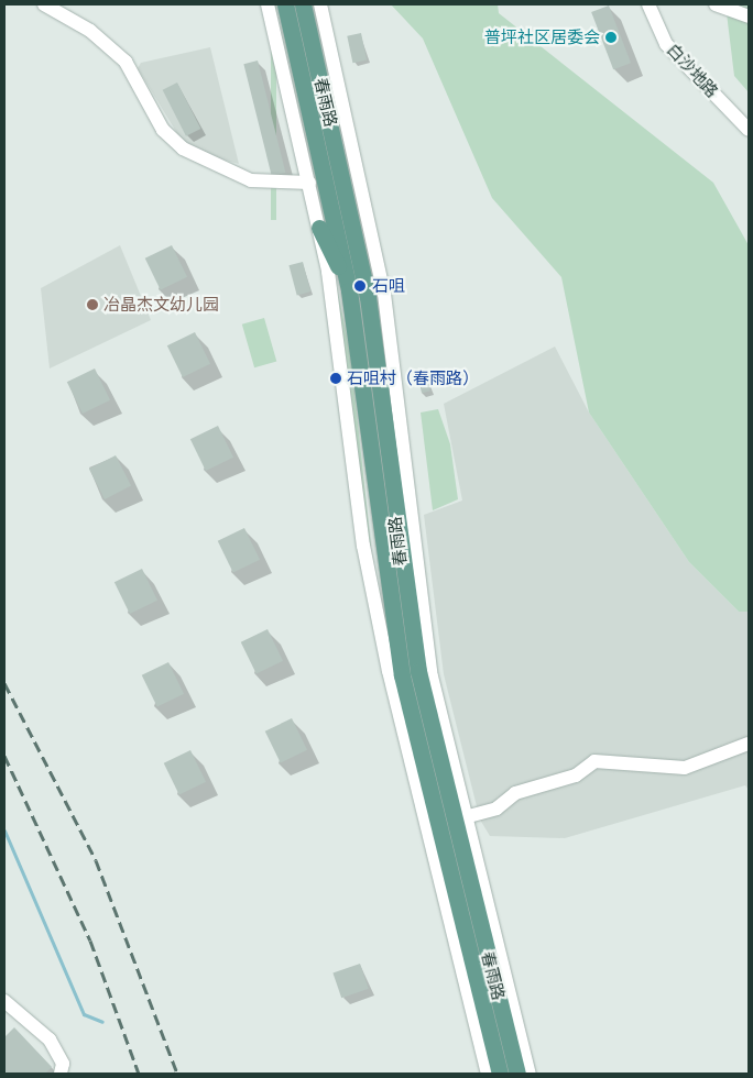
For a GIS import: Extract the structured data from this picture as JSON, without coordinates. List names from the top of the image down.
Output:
{
  "streets": {
    "main road": ["春雨路"],
    "street": ["白沙地路"]
  },
  "places": [
    "普坪社区居委会",
    "石咀",
    "冶晶杰文幼儿园",
    "石咀村（春雨路）"
  ]
}
